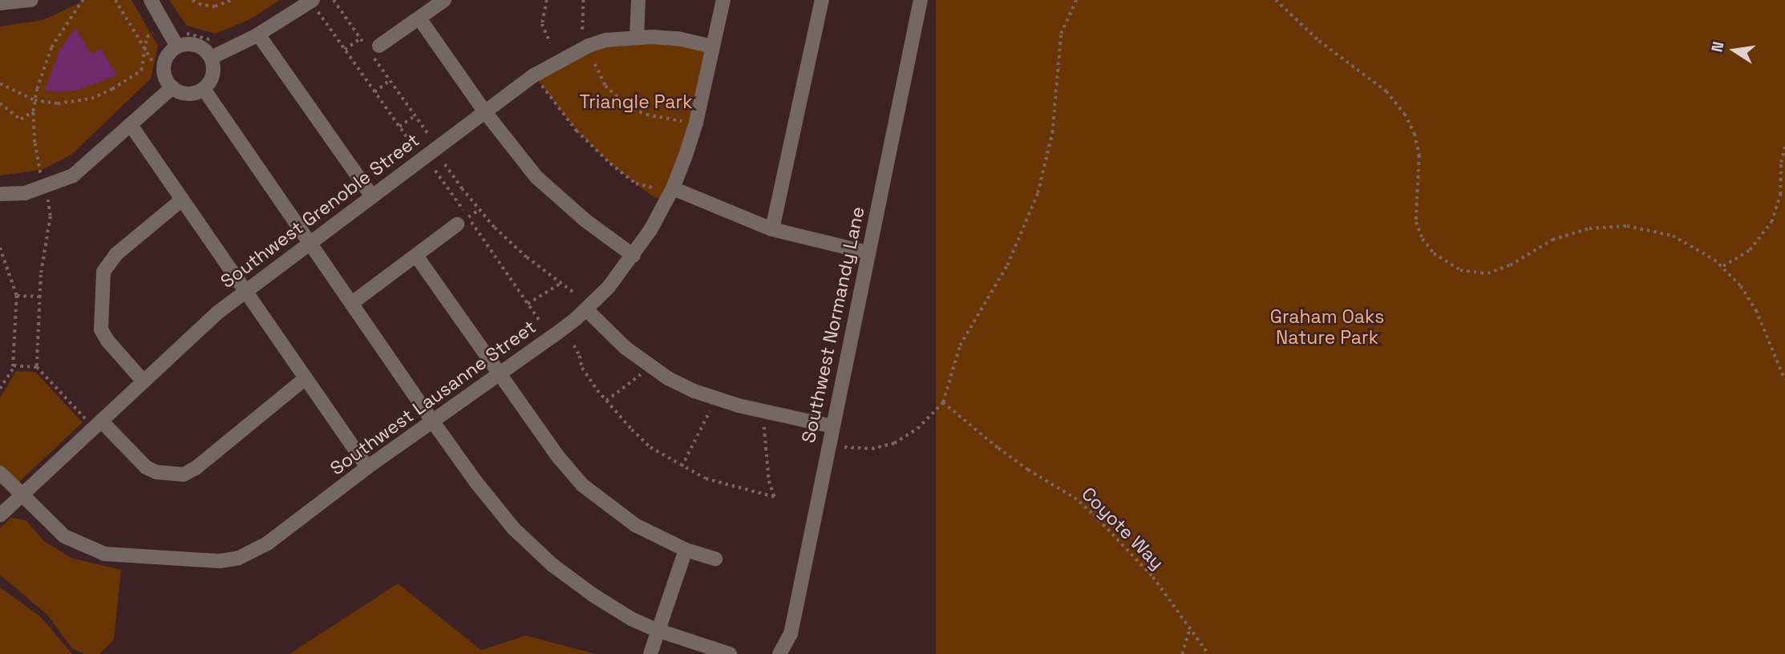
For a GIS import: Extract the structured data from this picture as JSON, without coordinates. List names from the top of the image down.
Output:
{
  "streets": {
    "street": ["Southwest Grenoble Street", "Southwest Normandy Lane", "Southwest Lausanne Street"],
    "path": ["Coyote Way"]
  },
  "crossings": [
    ["Southwest Grenoble Street", "Southwest Lausanne Street"]
  ],
  "parks": ["Triangle Park", "Graham Oaks Nature Park"],
  "north": "left"
}
